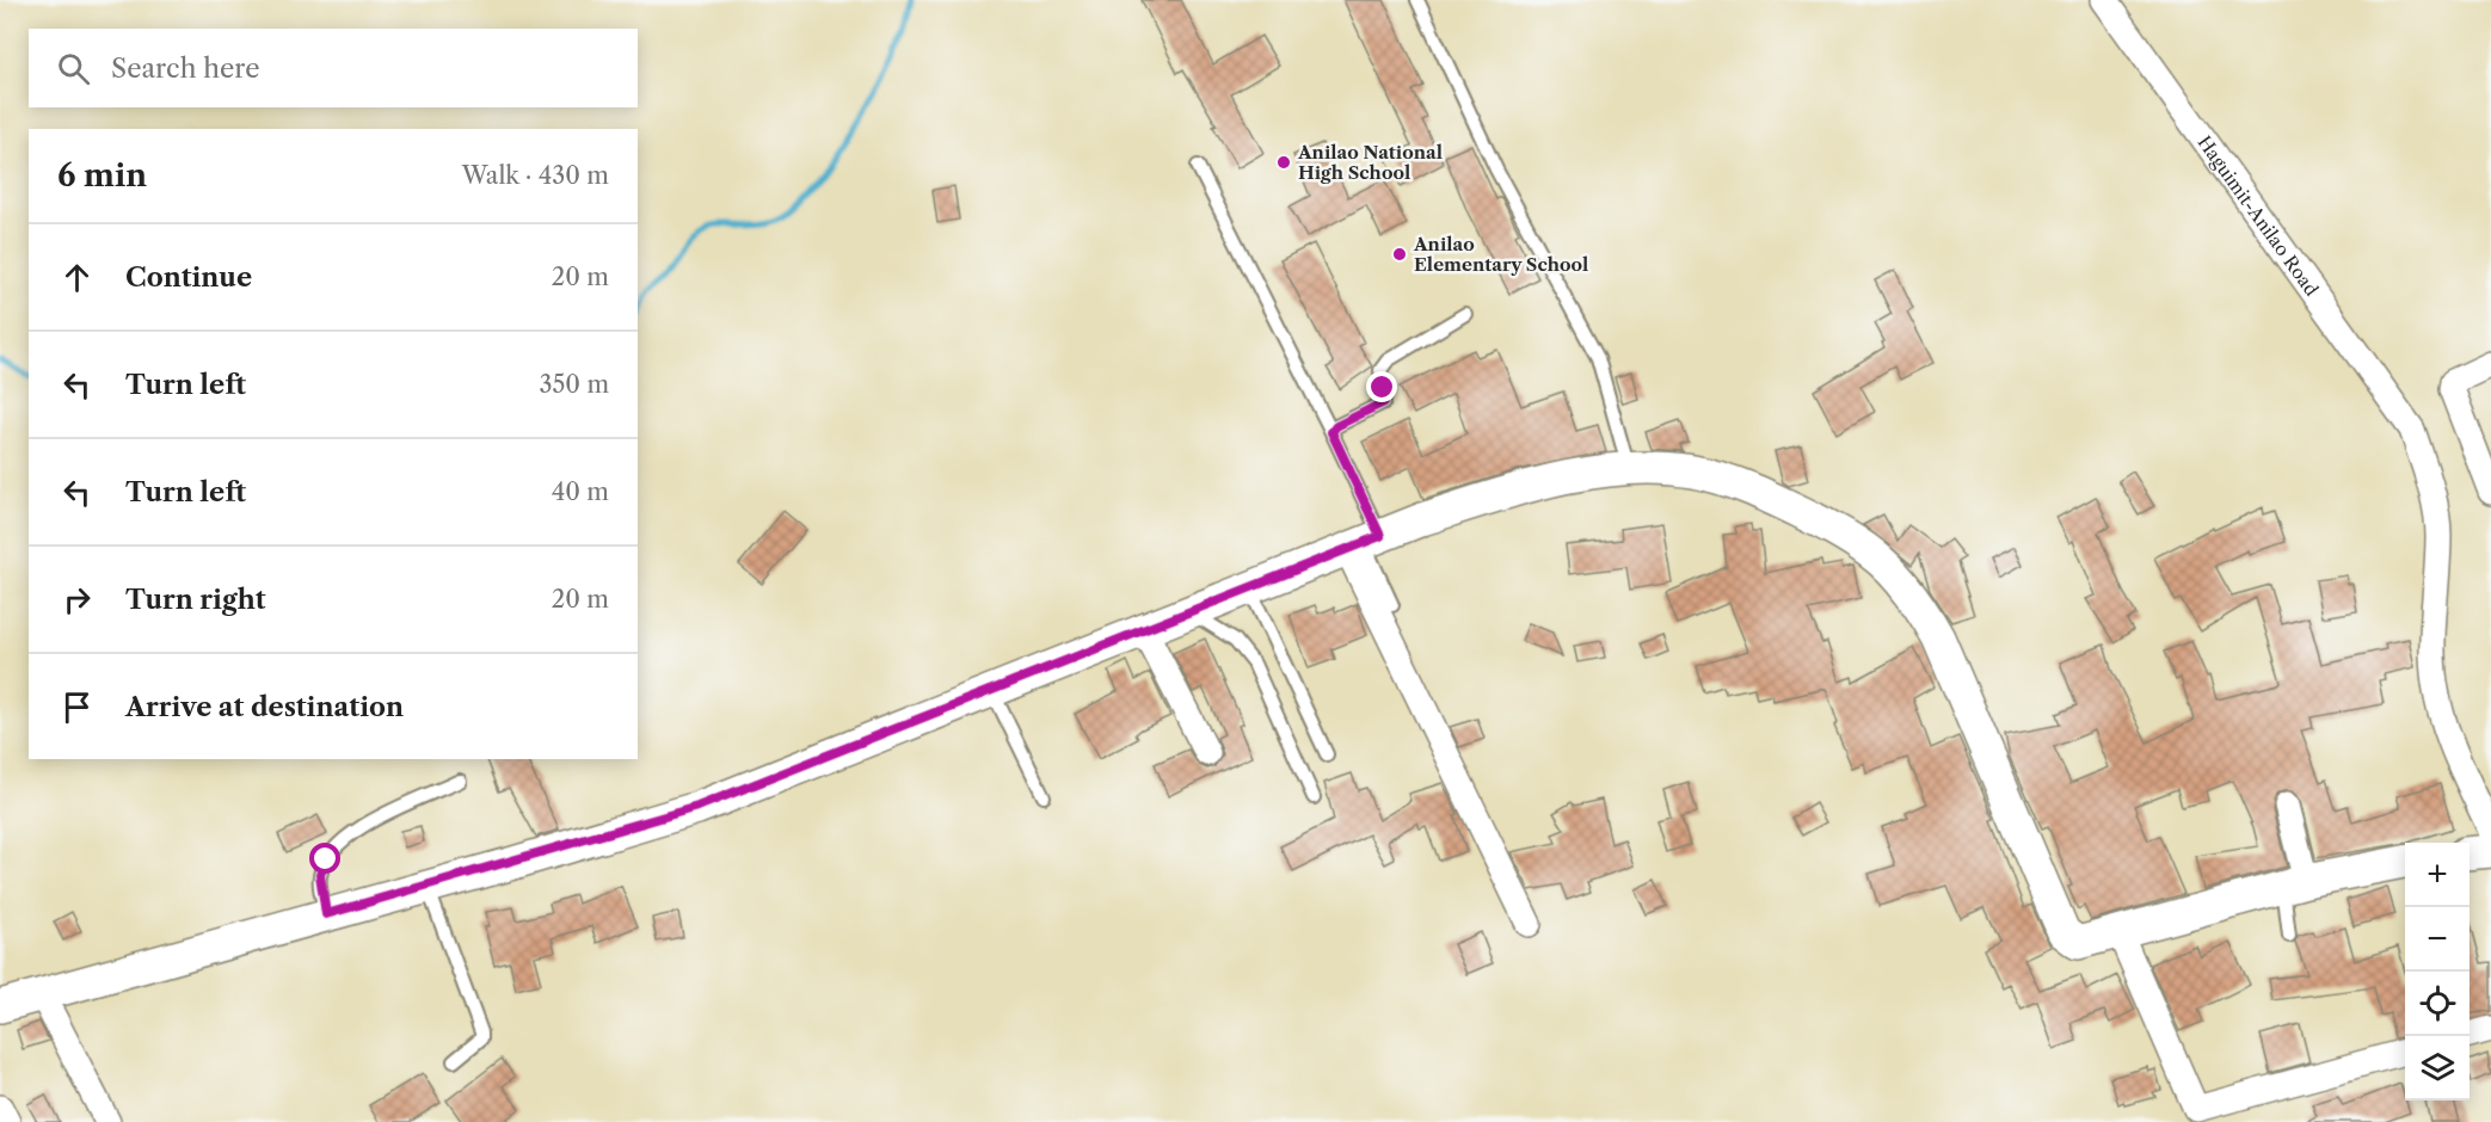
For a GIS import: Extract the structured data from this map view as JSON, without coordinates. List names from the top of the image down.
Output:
{
  "streets": {
    "street": ["Haguimit-Anilao Road"]
  },
  "places": ["Anilao National High School", "Anilao Elementary School"],
  "page": {
    "search": "Search here",
    "heading": ["6 min", "Walk · 430 m"],
    "list": [
      ["Continue", "20 m"],
      ["Turn left", "350 m"],
      ["Turn left", "40 m"],
      ["Turn right", "20 m"],
      "Arrive at destination"
    ],
    "map_buttons": ["+", "−"]
  }
}
